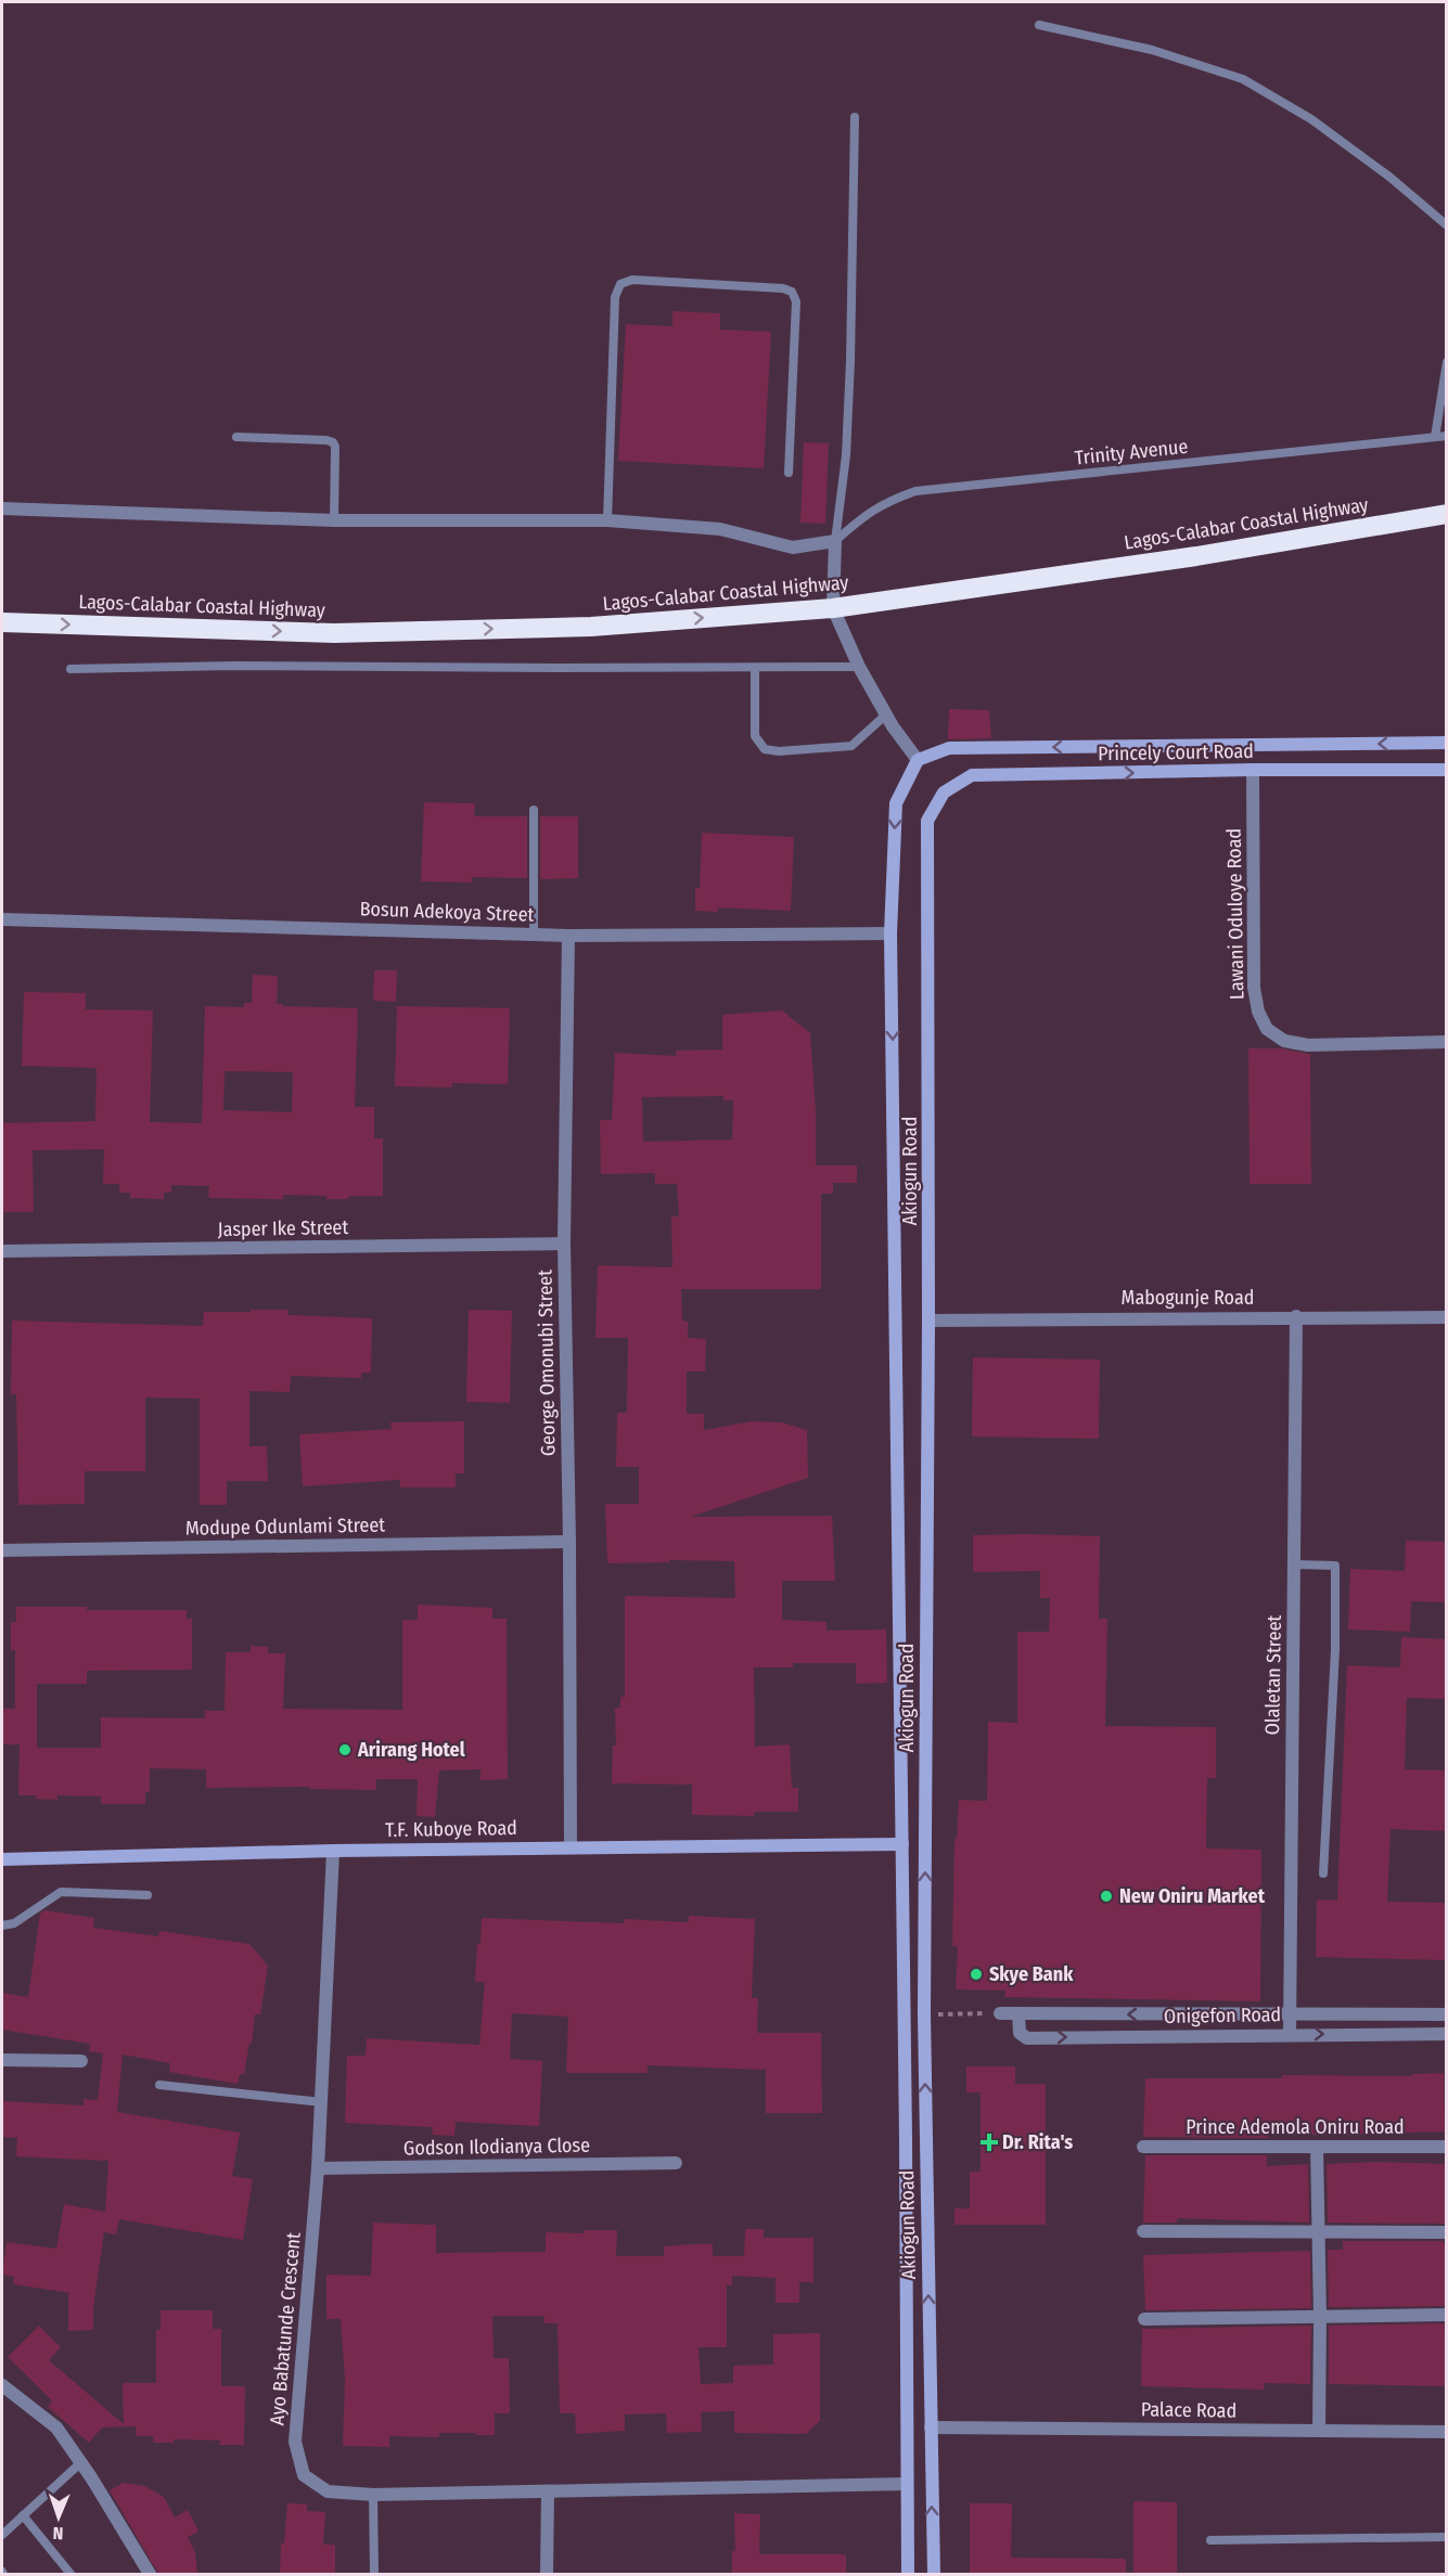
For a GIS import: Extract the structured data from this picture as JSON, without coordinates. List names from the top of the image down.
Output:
{
  "streets": {
    "highway": ["Lagos-Calabar Coastal Highway"],
    "street": [
      "Princely Court Road",
      "Bosun Adekoya Street",
      "Lawani Oduloye Road",
      "Akiogun Road",
      "Jasper Ike Street",
      "Mabogunje Road",
      "George Omonubi Street",
      "Modupe Odunlami Street",
      "Olaletan Street",
      "T.F. Kuboye Road",
      "Onigefon Road",
      "Prince Ademola Oniru Road",
      "Godson Ilodianya Close",
      "Ayo Babatunde Crescent",
      "Palace Road"
    ],
    "lane": ["Trinity Avenue"]
  },
  "crossings": [
    ["Princely Court Road", "Lawani Oduloye Road"],
    ["Princely Court Road", "Akiogun Road"],
    ["Bosun Adekoya Street", "George Omonubi Street"],
    ["Akiogun Road", "Mabogunje Road"],
    ["Akiogun Road", "Palace Road"],
    ["Jasper Ike Street", "George Omonubi Street"],
    ["Mabogunje Road", "Olaletan Street"],
    ["George Omonubi Street", "Modupe Odunlami Street"],
    ["George Omonubi Street", "T.F. Kuboye Road"],
    ["Olaletan Street", "Onigefon Road"],
    ["T.F. Kuboye Road", "Ayo Babatunde Crescent"],
    ["Godson Ilodianya Close", "Ayo Babatunde Crescent"]
  ],
  "one_way": ["Lagos-Calabar Coastal Highway"],
  "places": {
    "other": ["Arirang Hotel", "New Oniru Market", "Skye Bank"],
    "health": ["Dr. Rita's"]
  },
  "north": "bottom"
}
